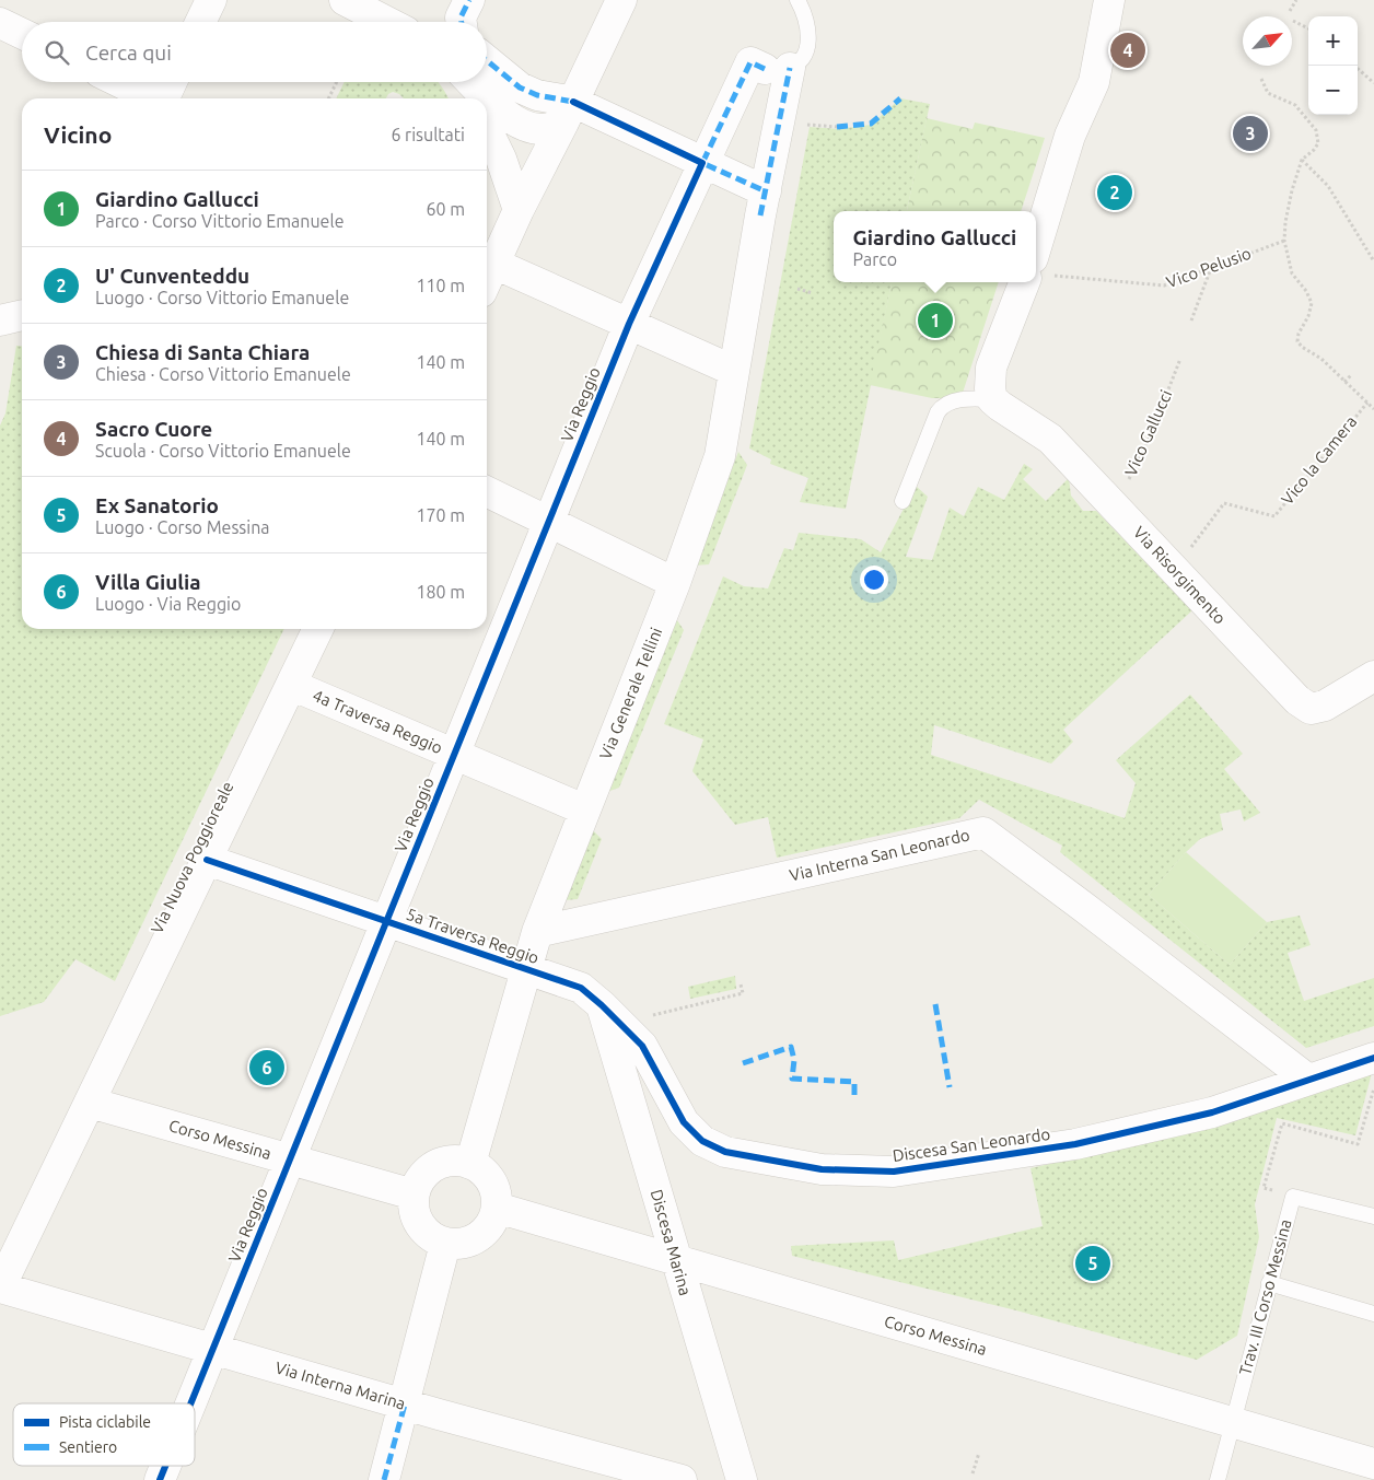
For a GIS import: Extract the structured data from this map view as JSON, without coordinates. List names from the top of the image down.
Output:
{
  "streets": {
    "street": [
      "Via Reggio",
      "Via Risorgimento",
      "Via Generale Tellini",
      "4a Traversa Reggio",
      "Via Interna San Leonardo",
      "Via Nuova Poggioreale",
      "5a Traversa Reggio",
      "Corso Messina",
      "Discesa San Leonardo",
      "Discesa Marina",
      "Via Interna Marina"
    ],
    "lane": ["Trav. III Corso Messina"],
    "path": ["Vico Pelusio", "Vico Gallucci", "Vico la Camera"]
  },
  "crossings": [
    ["Via Reggio", "Via Generale Tellini"],
    ["Via Reggio", "4a Traversa Reggio"],
    ["Via Reggio", "5a Traversa Reggio"],
    ["Via Reggio", "Corso Messina"],
    ["Via Reggio", "Via Interna Marina"],
    ["Vico Gallucci", "Via Risorgimento"],
    ["Vico la Camera", "Via Risorgimento"],
    ["Via Generale Tellini", "4a Traversa Reggio"],
    ["Via Generale Tellini", "Via Interna San Leonardo"],
    ["Via Generale Tellini", "5a Traversa Reggio"],
    ["Via Generale Tellini", "Corso Messina"],
    ["4a Traversa Reggio", "Via Nuova Poggioreale"],
    ["Via Interna San Leonardo", "Discesa San Leonardo"],
    ["Via Nuova Poggioreale", "5a Traversa Reggio"],
    ["Via Nuova Poggioreale", "Corso Messina"],
    ["Via Nuova Poggioreale", "Via Interna Marina"],
    ["5a Traversa Reggio", "Discesa San Leonardo"],
    ["5a Traversa Reggio", "Discesa Marina"],
    ["Corso Messina", "Discesa Marina"],
    ["Corso Messina", "Trav. III Corso Messina"],
    ["Discesa San Leonardo", "Discesa Marina"]
  ],
  "legend": ["Pista ciclabile", "Sentiero"],
  "north": "top right",
  "page": {
    "map_buttons": ["+", "−"],
    "search": "Cerca qui",
    "pins": [
      "4",
      "3",
      "2",
      "1",
      "6",
      "5"
    ],
    "heading": ["Vicino", "6 risultati"],
    "list": [
      {
        "mark": "1",
        "name": "Giardino Gallucci",
        "note": "Parco · Corso Vittorio Emanuele",
        "value": "60 m"
      },
      {
        "mark": "2",
        "name": "U' Cunventeddu",
        "note": "Luogo · Corso Vittorio Emanuele",
        "value": "110 m"
      },
      {
        "mark": "3",
        "name": "Chiesa di Santa Chiara",
        "note": "Chiesa · Corso Vittorio Emanuele",
        "value": "140 m"
      },
      {
        "mark": "4",
        "name": "Sacro Cuore",
        "note": "Scuola · Corso Vittorio Emanuele",
        "value": "140 m"
      },
      {
        "mark": "5",
        "name": "Ex Sanatorio",
        "note": "Luogo · Corso Messina",
        "value": "170 m"
      },
      {
        "mark": "6",
        "name": "Villa Giulia",
        "note": "Luogo · Via Reggio",
        "value": "180 m"
      }
    ],
    "popup": ["Giardino Gallucci", "Parco"]
  }
}
